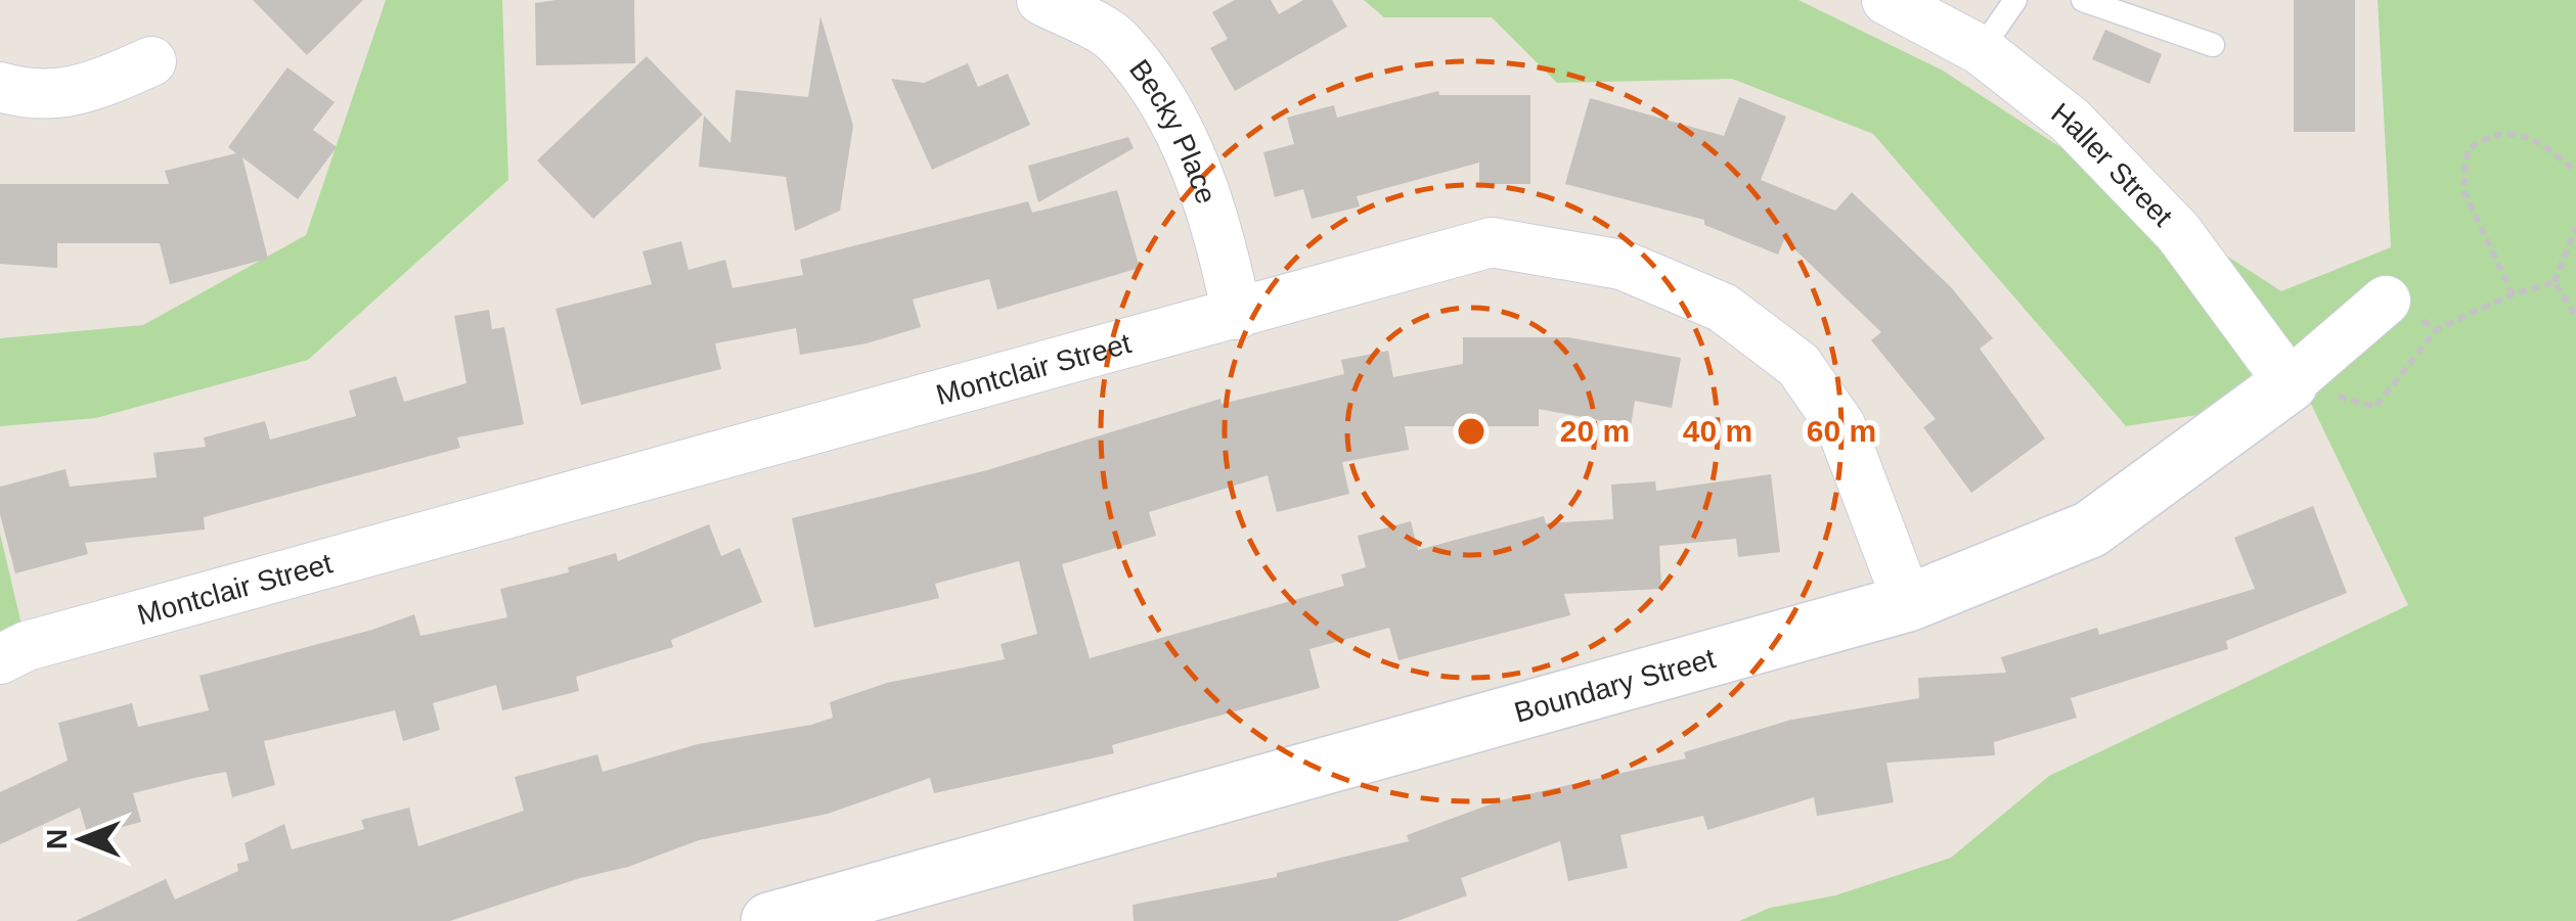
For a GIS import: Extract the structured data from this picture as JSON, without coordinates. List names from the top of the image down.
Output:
{
  "streets": {
    "street": [
      "Becky Place",
      "Haller Street",
      "Montclair Street",
      "Boundary Street"
    ]
  },
  "crossings": [
    ["Becky Place", "Montclair Street"],
    ["Haller Street", "Boundary Street"],
    ["Montclair Street", "Boundary Street"]
  ],
  "north": "left",
  "rings": ["20 m", "40 m", "60 m"]
}
